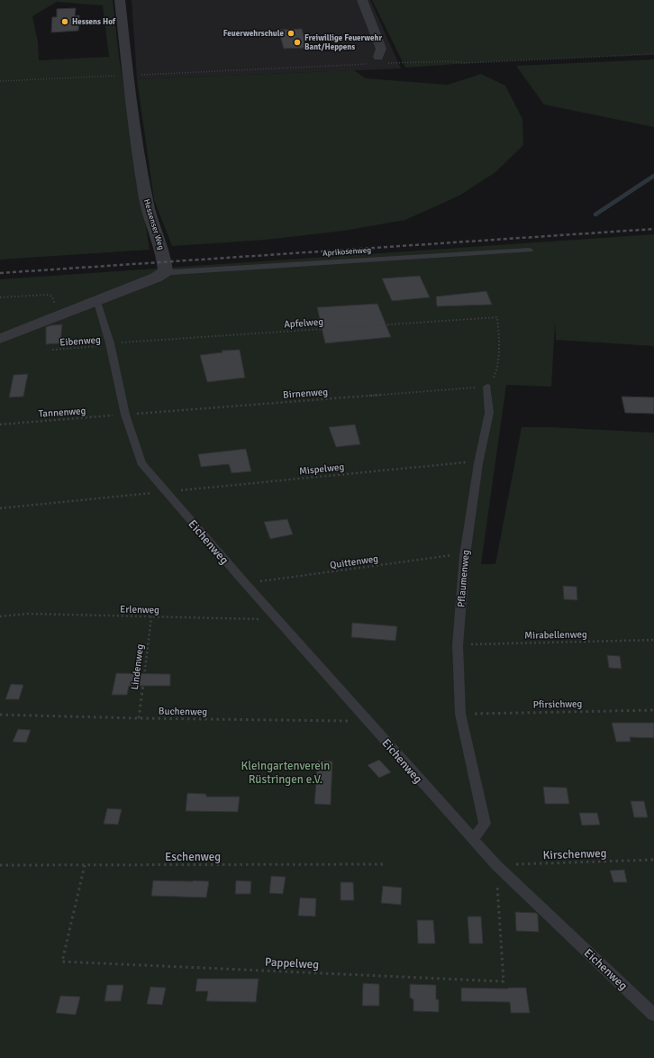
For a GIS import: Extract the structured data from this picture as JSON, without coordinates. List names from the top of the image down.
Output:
{
  "streets": {
    "street": ["Hessenser Weg"],
    "lane": ["Aprikosenweg", "Eichenweg", "Pflaumenweg"],
    "path": [
      "Apfelweg",
      "Eibenweg",
      "Birnenweg",
      "Tannenweg",
      "Mispelweg",
      "Quittenweg",
      "Erlenweg",
      "Mirabellenweg",
      "Lindenweg",
      "Pfirsichweg",
      "Buchenweg",
      "Kirschenweg",
      "Eschenweg",
      "Pappelweg"
    ]
  },
  "crossings": [
    ["Hessenser Weg", "Aprikosenweg"],
    ["Apfelweg", "Eibenweg"],
    ["Apfelweg", "Birnenweg"],
    ["Apfelweg", "Eichenweg"],
    ["Apfelweg", "Pflaumenweg"],
    ["Eibenweg", "Eichenweg"],
    ["Birnenweg", "Tannenweg"],
    ["Birnenweg", "Eichenweg"],
    ["Birnenweg", "Pflaumenweg"],
    ["Tannenweg", "Eichenweg"],
    ["Mispelweg", "Eichenweg"],
    ["Mispelweg", "Pflaumenweg"],
    ["Eichenweg", "Quittenweg"],
    ["Eichenweg", "Pflaumenweg"],
    ["Eichenweg", "Erlenweg"],
    ["Eichenweg", "Buchenweg"],
    ["Eichenweg", "Kirschenweg"],
    ["Eichenweg", "Pappelweg"],
    ["Quittenweg", "Pflaumenweg"],
    ["Pflaumenweg", "Mirabellenweg"],
    ["Pflaumenweg", "Pfirsichweg"],
    ["Erlenweg", "Lindenweg"],
    ["Lindenweg", "Buchenweg"],
    ["Kirschenweg", "Pappelweg"],
    ["Eschenweg", "Pappelweg"]
  ],
  "parks": ["Kleingartenverein Rüstringen e.V."],
  "places": ["Hessens Hof", "Feuerwehrschule", "Freiwillige Feuerwehr Bant/Heppens"]
}
